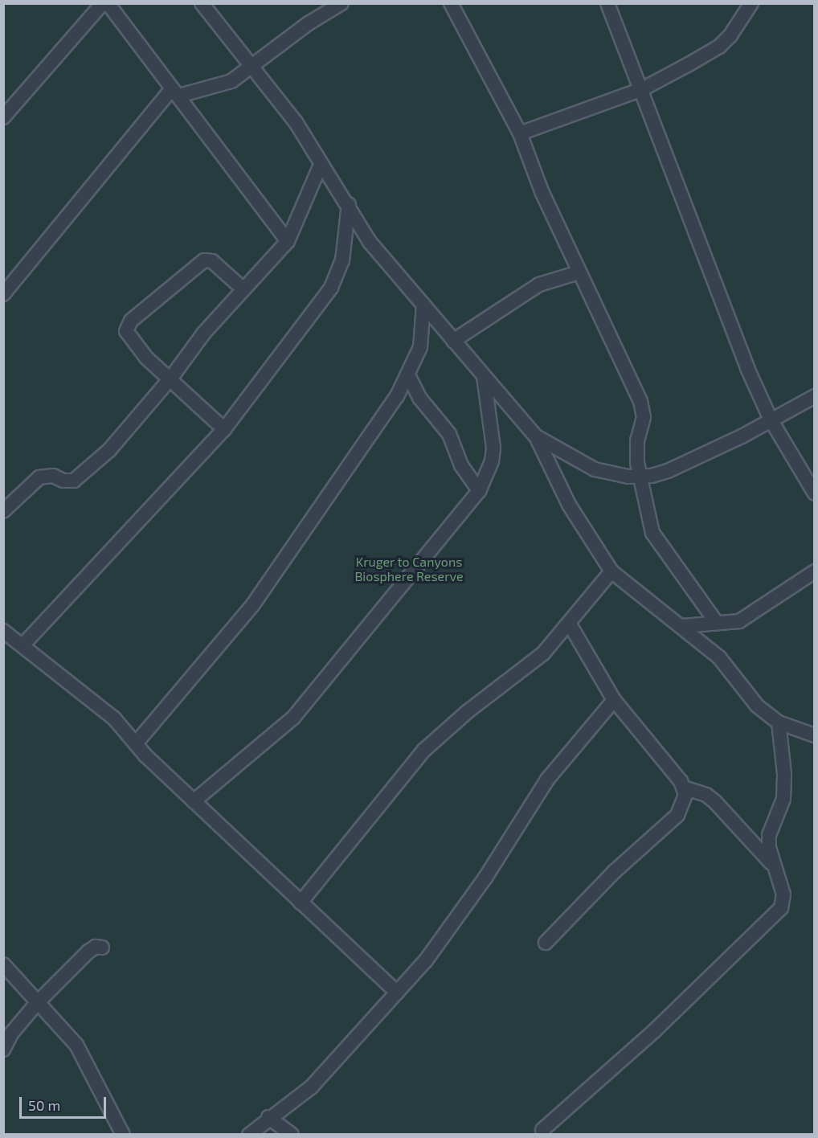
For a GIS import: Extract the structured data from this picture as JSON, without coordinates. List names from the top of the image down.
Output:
{
  "parks": ["Kruger to Canyons Biosphere Reserve"],
  "scale_bar": "50 m"
}
